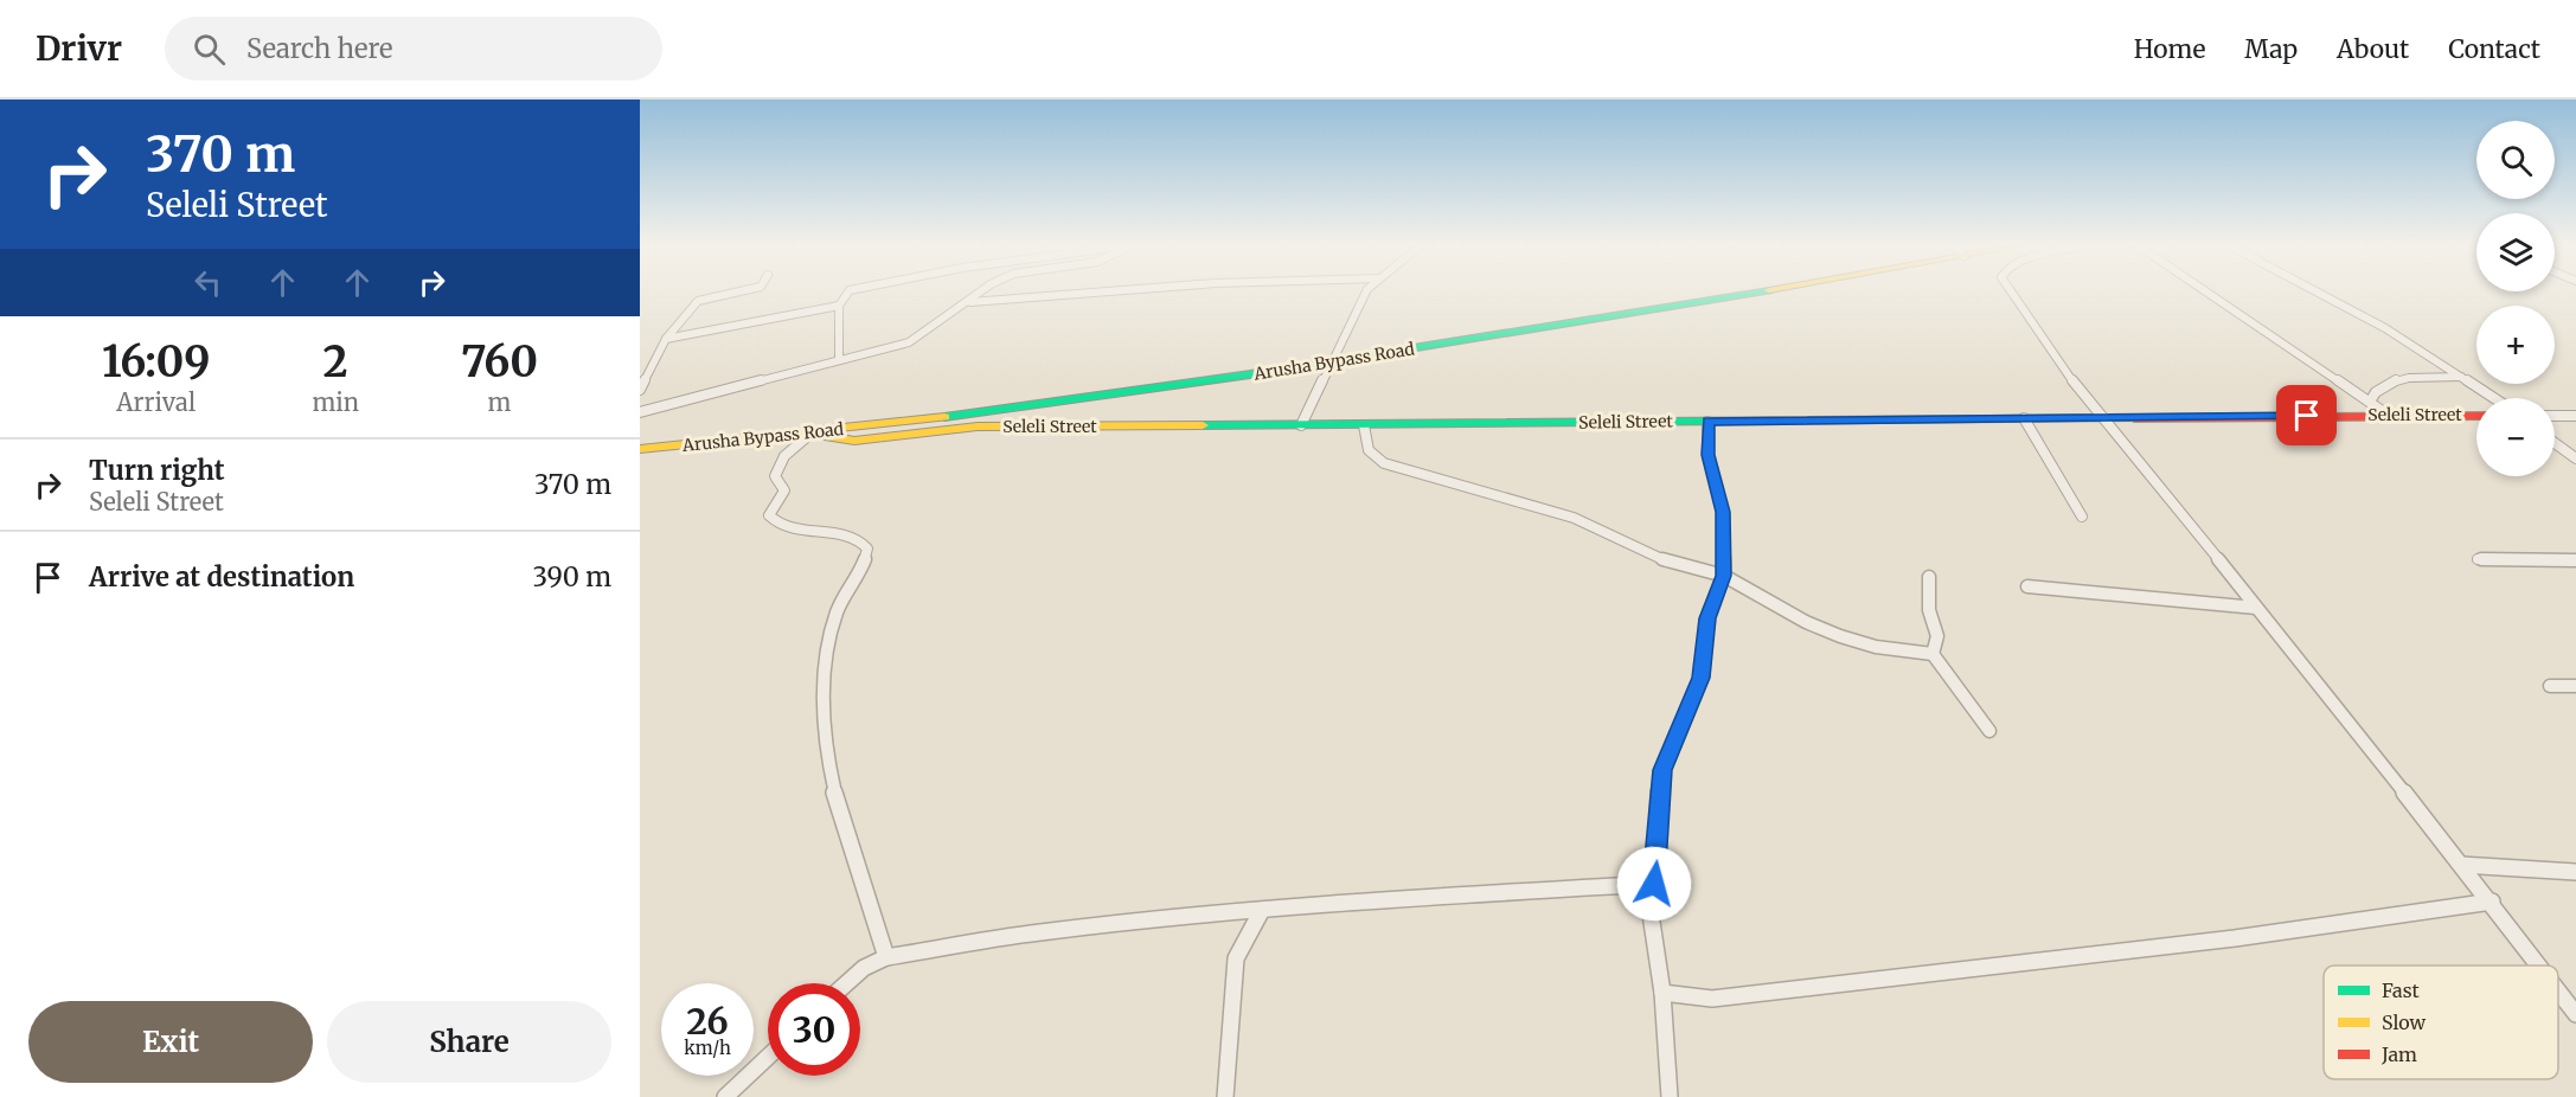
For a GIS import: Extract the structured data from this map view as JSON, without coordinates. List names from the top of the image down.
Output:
{
  "streets": {
    "street": ["Arusha Bypass Road", "Seleli Street"]
  },
  "crossings": [
    ["Arusha Bypass Road", "Seleli Street"]
  ],
  "legend": ["Fast", "Slow", "Jam"],
  "page": {
    "header": "Drivr",
    "search": "Search here",
    "nav": [
      "Home",
      "Map",
      "About",
      "Contact"
    ],
    "turn": ["370 m", "Seleli Street"],
    "map_buttons": ["+", "−"],
    "eta": [
      "16:09",
      "Arrival",
      "2",
      "min",
      "760",
      "m"
    ],
    "list": [
      {
        "name": "Turn right",
        "note": "Seleli Street",
        "value": "370 m"
      },
      {
        "name": "Arrive at destination",
        "value": "390 m"
      }
    ],
    "speed": "26 km/h",
    "limit": "30",
    "buttons": ["Exit", "Share"]
  }
}
